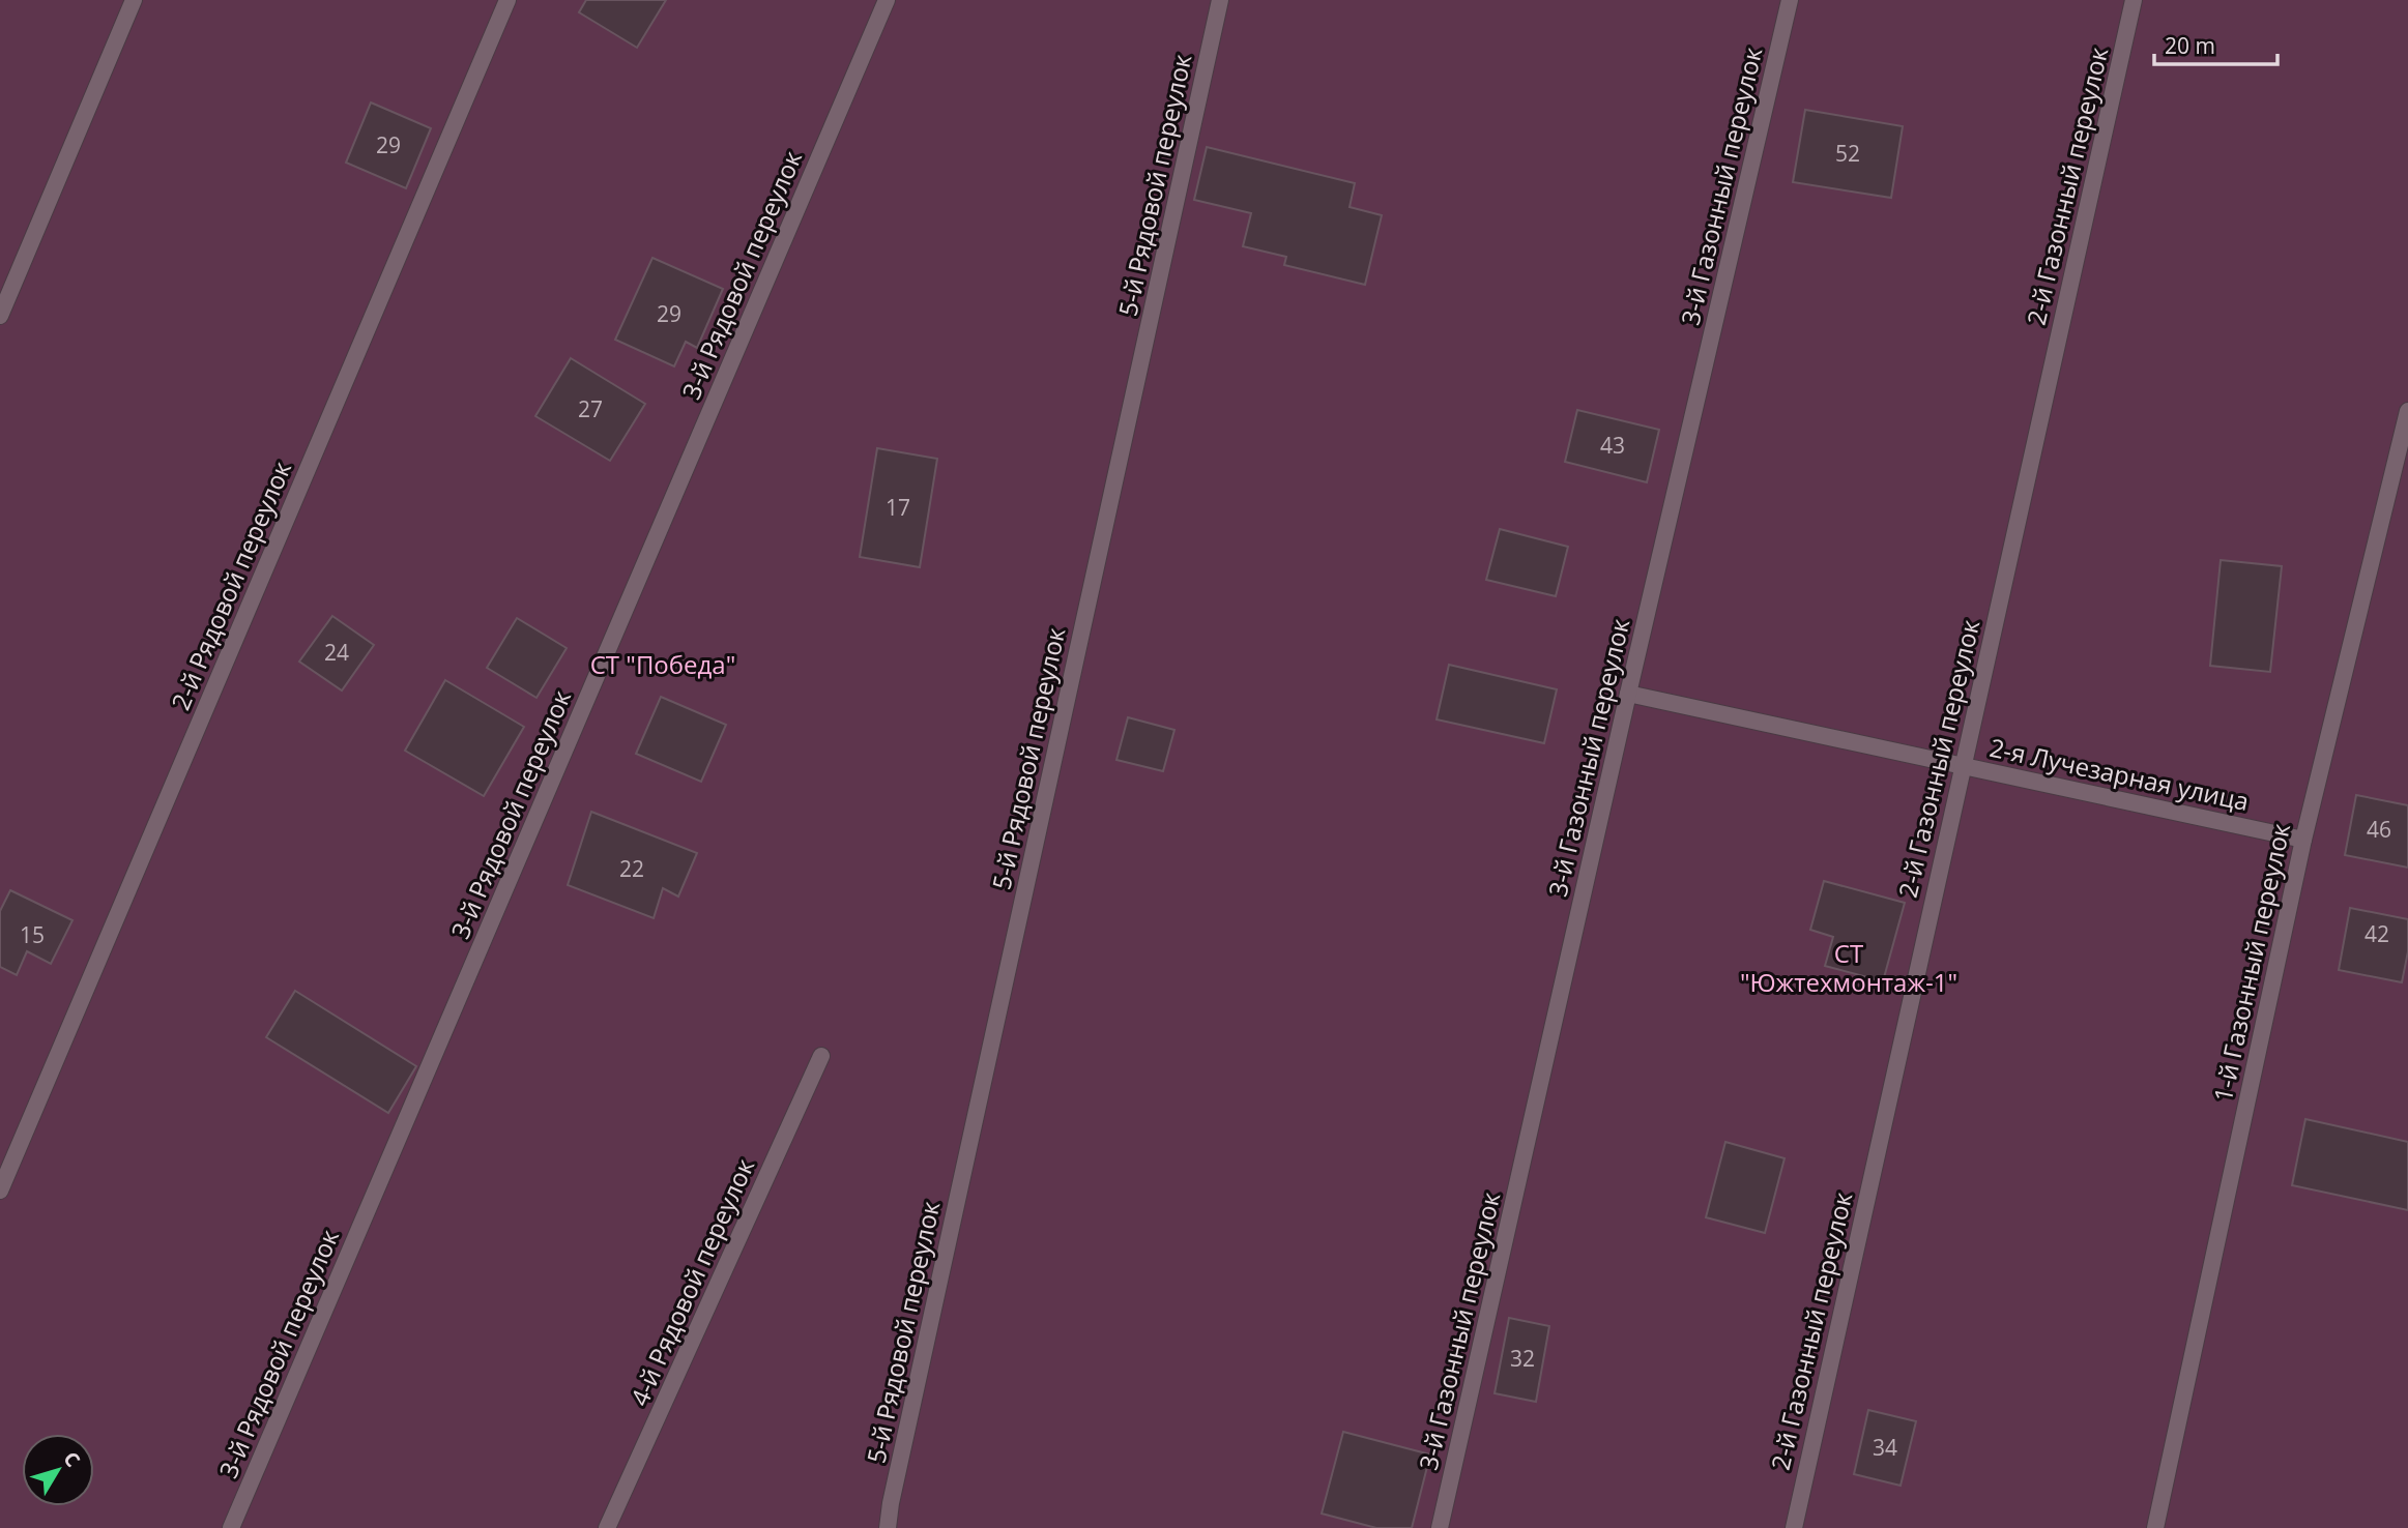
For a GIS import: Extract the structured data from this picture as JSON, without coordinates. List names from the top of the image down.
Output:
{
  "streets": {
    "lane": [
      "5-й Рядовой переулок",
      "3-й Газонный переулок",
      "2-й Газонный переулок",
      "3-й Рядовой переулок",
      "2-й Рядовой переулок",
      "2-я Лучезарная улица",
      "1-й Газонный переулок",
      "4-й Рядовой переулок"
    ]
  },
  "crossings": [
    ["3-й Газонный переулок", "2-я Лучезарная улица"],
    ["2-й Газонный переулок", "2-я Лучезарная улица"],
    ["2-я Лучезарная улица", "1-й Газонный переулок"]
  ],
  "parks": ["СТ \"Победа\"", "СТ \"Южтехмонтаж-1\""],
  "house_numbers": [
    "29",
    "52",
    "29",
    "27",
    "43",
    "17",
    "24",
    "46",
    "22",
    "42",
    "15",
    "32",
    "34"
  ],
  "scale_bar": "20 m",
  "north": "top right"
}
